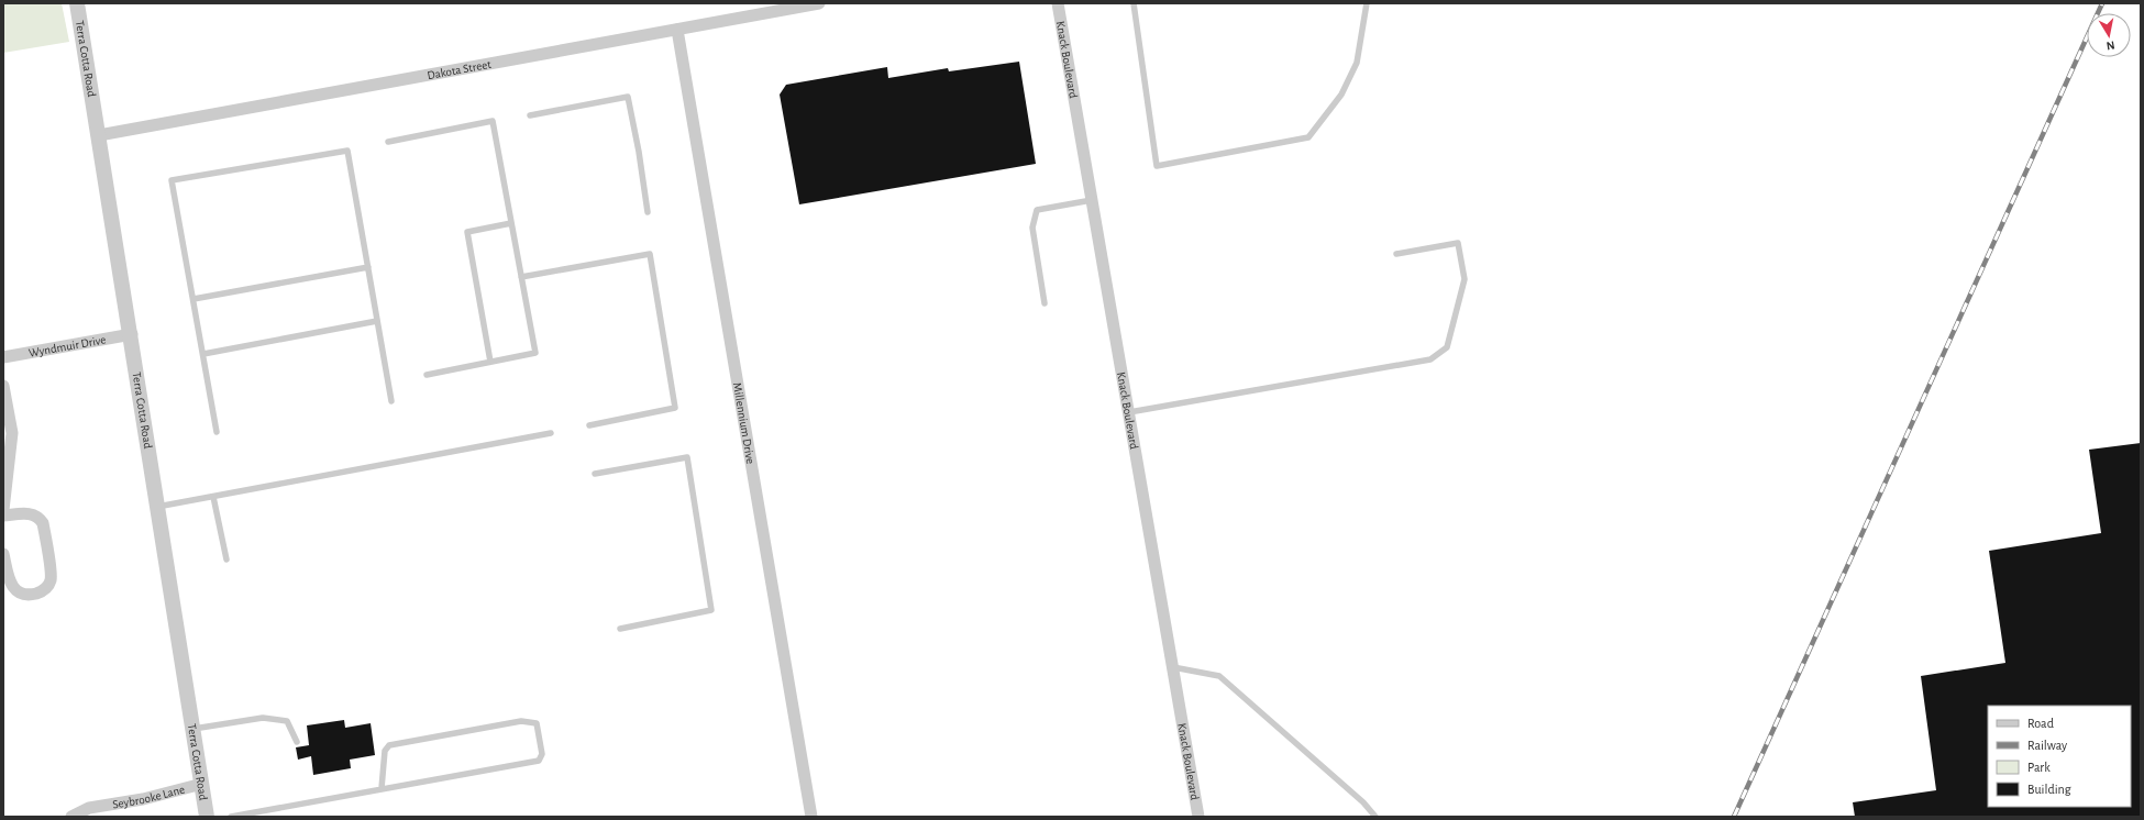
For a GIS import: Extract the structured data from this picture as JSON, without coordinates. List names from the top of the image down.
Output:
{
  "streets": {
    "street": [
      "Terra Cotta Road",
      "Knack Boulevard",
      "Dakota Street",
      "Wyndmuir Drive",
      "Millennium Drive",
      "Seybrooke Lane"
    ]
  },
  "crossings": [
    ["Terra Cotta Road", "Dakota Street"],
    ["Terra Cotta Road", "Wyndmuir Drive"],
    ["Terra Cotta Road", "Seybrooke Lane"],
    ["Dakota Street", "Millennium Drive"]
  ],
  "legend": [
    "Road",
    "Railway",
    "Park",
    "Building"
  ],
  "north": "bottom"
}
